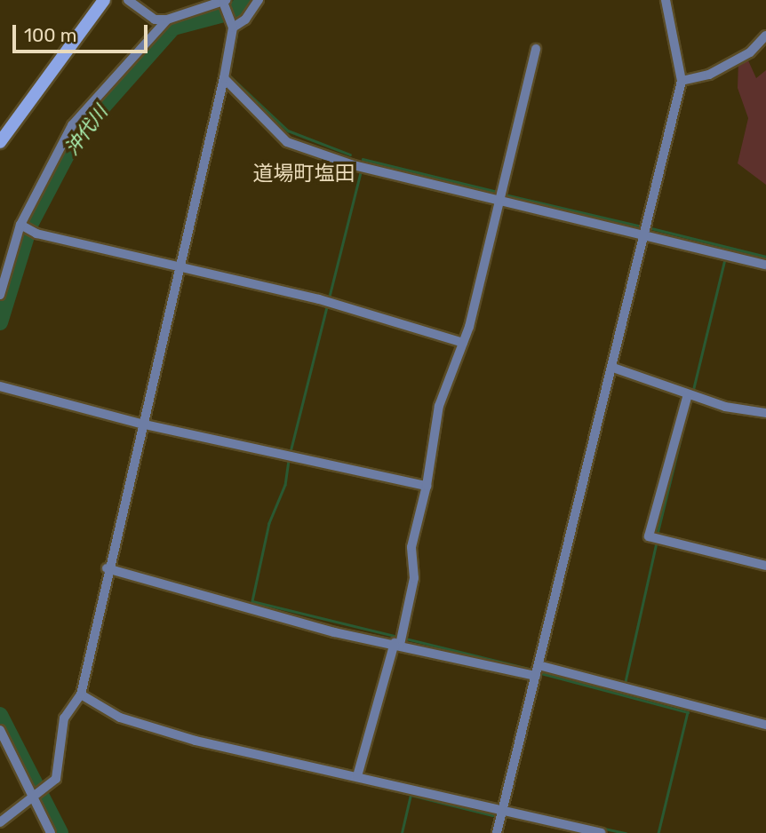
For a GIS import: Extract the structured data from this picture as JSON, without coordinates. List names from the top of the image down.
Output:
{
  "districts": ["道場町塩田"],
  "water": ["沖代川"],
  "scale_bar": "100 m"
}
